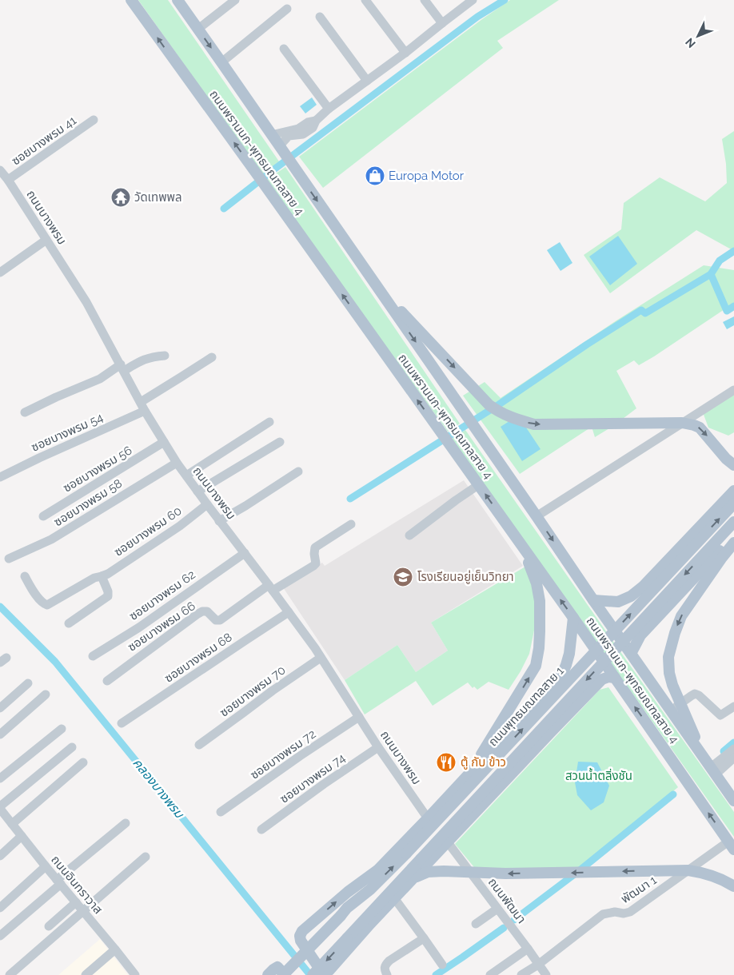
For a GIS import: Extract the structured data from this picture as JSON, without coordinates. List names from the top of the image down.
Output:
{
  "streets": {
    "main road": ["ถนนพรานนก-พุทธมณฑลสาย 4", "ถนนพุทธมณฑลสาย 1"],
    "street": [
      "ซอยบางพรม 41",
      "ถนนบางพรม",
      "ซอยบางพรม 54",
      "ซอยบางพรม 56",
      "ซอยบางพรม 58",
      "ซอยบางพรม 60",
      "ซอยบางพรม 62",
      "ซอยบางพรม 66",
      "ซอยบางพรม 68",
      "ซอยบางพรม 70",
      "ซอยบางพรม 72",
      "ซอยบางพรม 74",
      "ถนนอินทราวาส",
      "พัฒนา 1",
      "ถนนพัฒนา"
    ]
  },
  "crossings": [
    ["ซอยบางพรม 41", "ถนนบางพรม"],
    ["ถนนพรานนก-พุทธมณฑลสาย 4", "พัฒนา 1"],
    ["ถนนบางพรม", "ซอยบางพรม 54"],
    ["ถนนบางพรม", "ซอยบางพรม 56"],
    ["ถนนบางพรม", "ซอยบางพรม 58"],
    ["ถนนบางพรม", "ซอยบางพรม 60"],
    ["ถนนบางพรม", "ซอยบางพรม 62"],
    ["ถนนบางพรม", "ซอยบางพรม 66"],
    ["ถนนบางพรม", "ซอยบางพรม 68"],
    ["ถนนบางพรม", "ซอยบางพรม 70"],
    ["ถนนบางพรม", "ซอยบางพรม 72"],
    ["ถนนบางพรม", "ซอยบางพรม 74"],
    ["พัฒนา 1", "ถนนพัฒนา"]
  ],
  "water": ["คลองบางพรม"],
  "parks": ["สวนน้ำตลิ่งชัน"],
  "places": {
    "shop": ["Europa Motor"],
    "temple": ["วัดเทพพล"],
    "school or university": ["โรงเรียนอยู่เย็นวิทยา"],
    "restaurant": ["ตู้ กับ ข้าว"]
  },
  "north": "bottom left"
}
